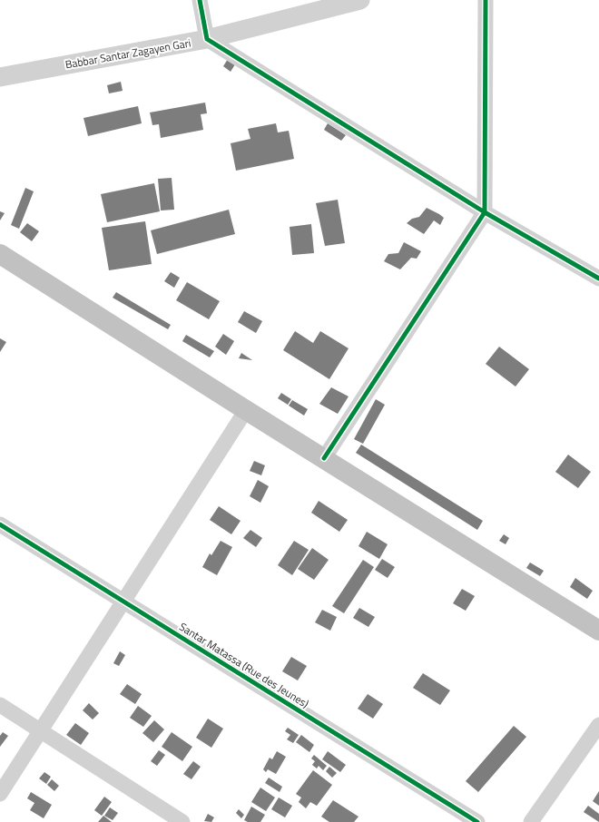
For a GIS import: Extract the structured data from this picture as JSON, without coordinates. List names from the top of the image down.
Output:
{
  "streets": {
    "street": ["Babbar Santar Zagayen Gari", "Santar Matassa (Rue des Jeunes)"]
  }
}
